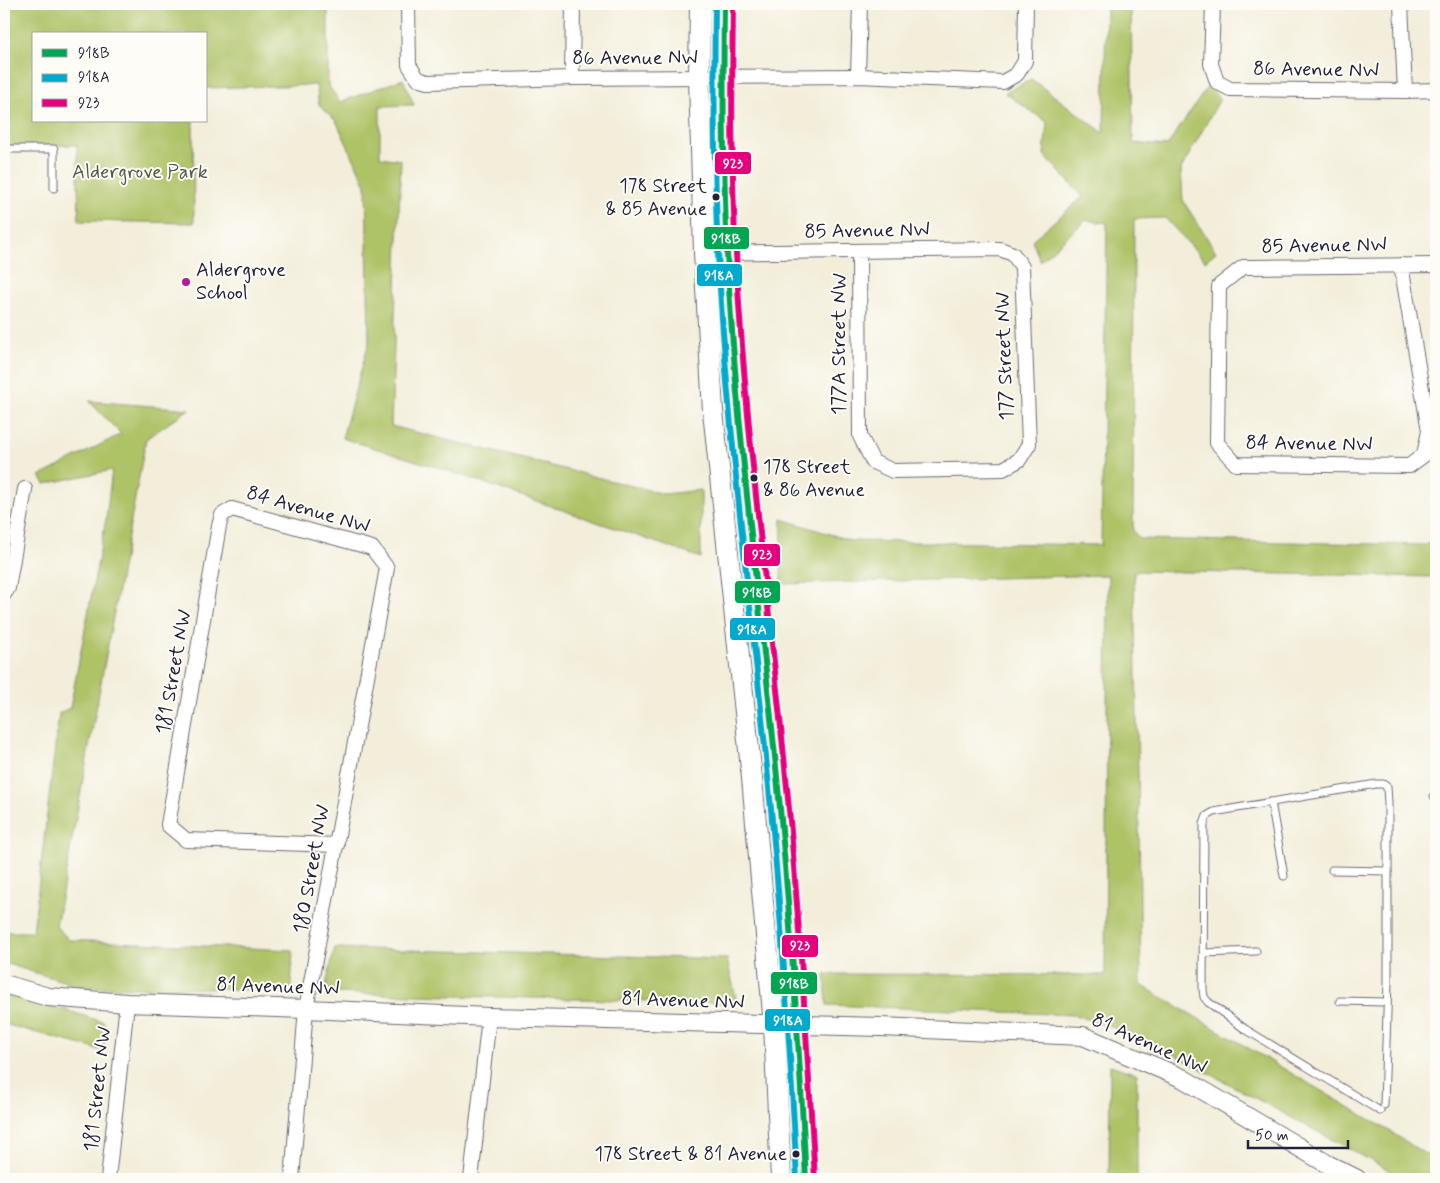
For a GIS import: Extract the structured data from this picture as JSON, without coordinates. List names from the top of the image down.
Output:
{
  "streets": {
    "street": [
      "86 Avenue NW",
      "85 Avenue NW",
      "177A Street NW",
      "177 Street NW",
      "84 Avenue NW",
      "181 Street NW",
      "180 Street NW",
      "81 Avenue NW"
    ]
  },
  "crossings": [
    ["85 Avenue NW", "177A Street NW"],
    ["85 Avenue NW", "177 Street NW"],
    ["85 Avenue NW", "84 Avenue NW"],
    ["177A Street NW", "177 Street NW"],
    ["84 Avenue NW", "181 Street NW"],
    ["84 Avenue NW", "180 Street NW"],
    ["181 Street NW", "180 Street NW"],
    ["181 Street NW", "81 Avenue NW"],
    ["180 Street NW", "81 Avenue NW"]
  ],
  "parks": ["Aldergrove Park"],
  "places": [
    "178 Street & 85 Avenue",
    "Aldergrove School",
    "178 Street & 86 Avenue",
    "178 Street & 81 Avenue"
  ],
  "lines": ["transit line 918B", "transit line 918A", "transit line 923"],
  "legend": ["918B", "918A", "923"],
  "scale_bar": "50 m"
}
